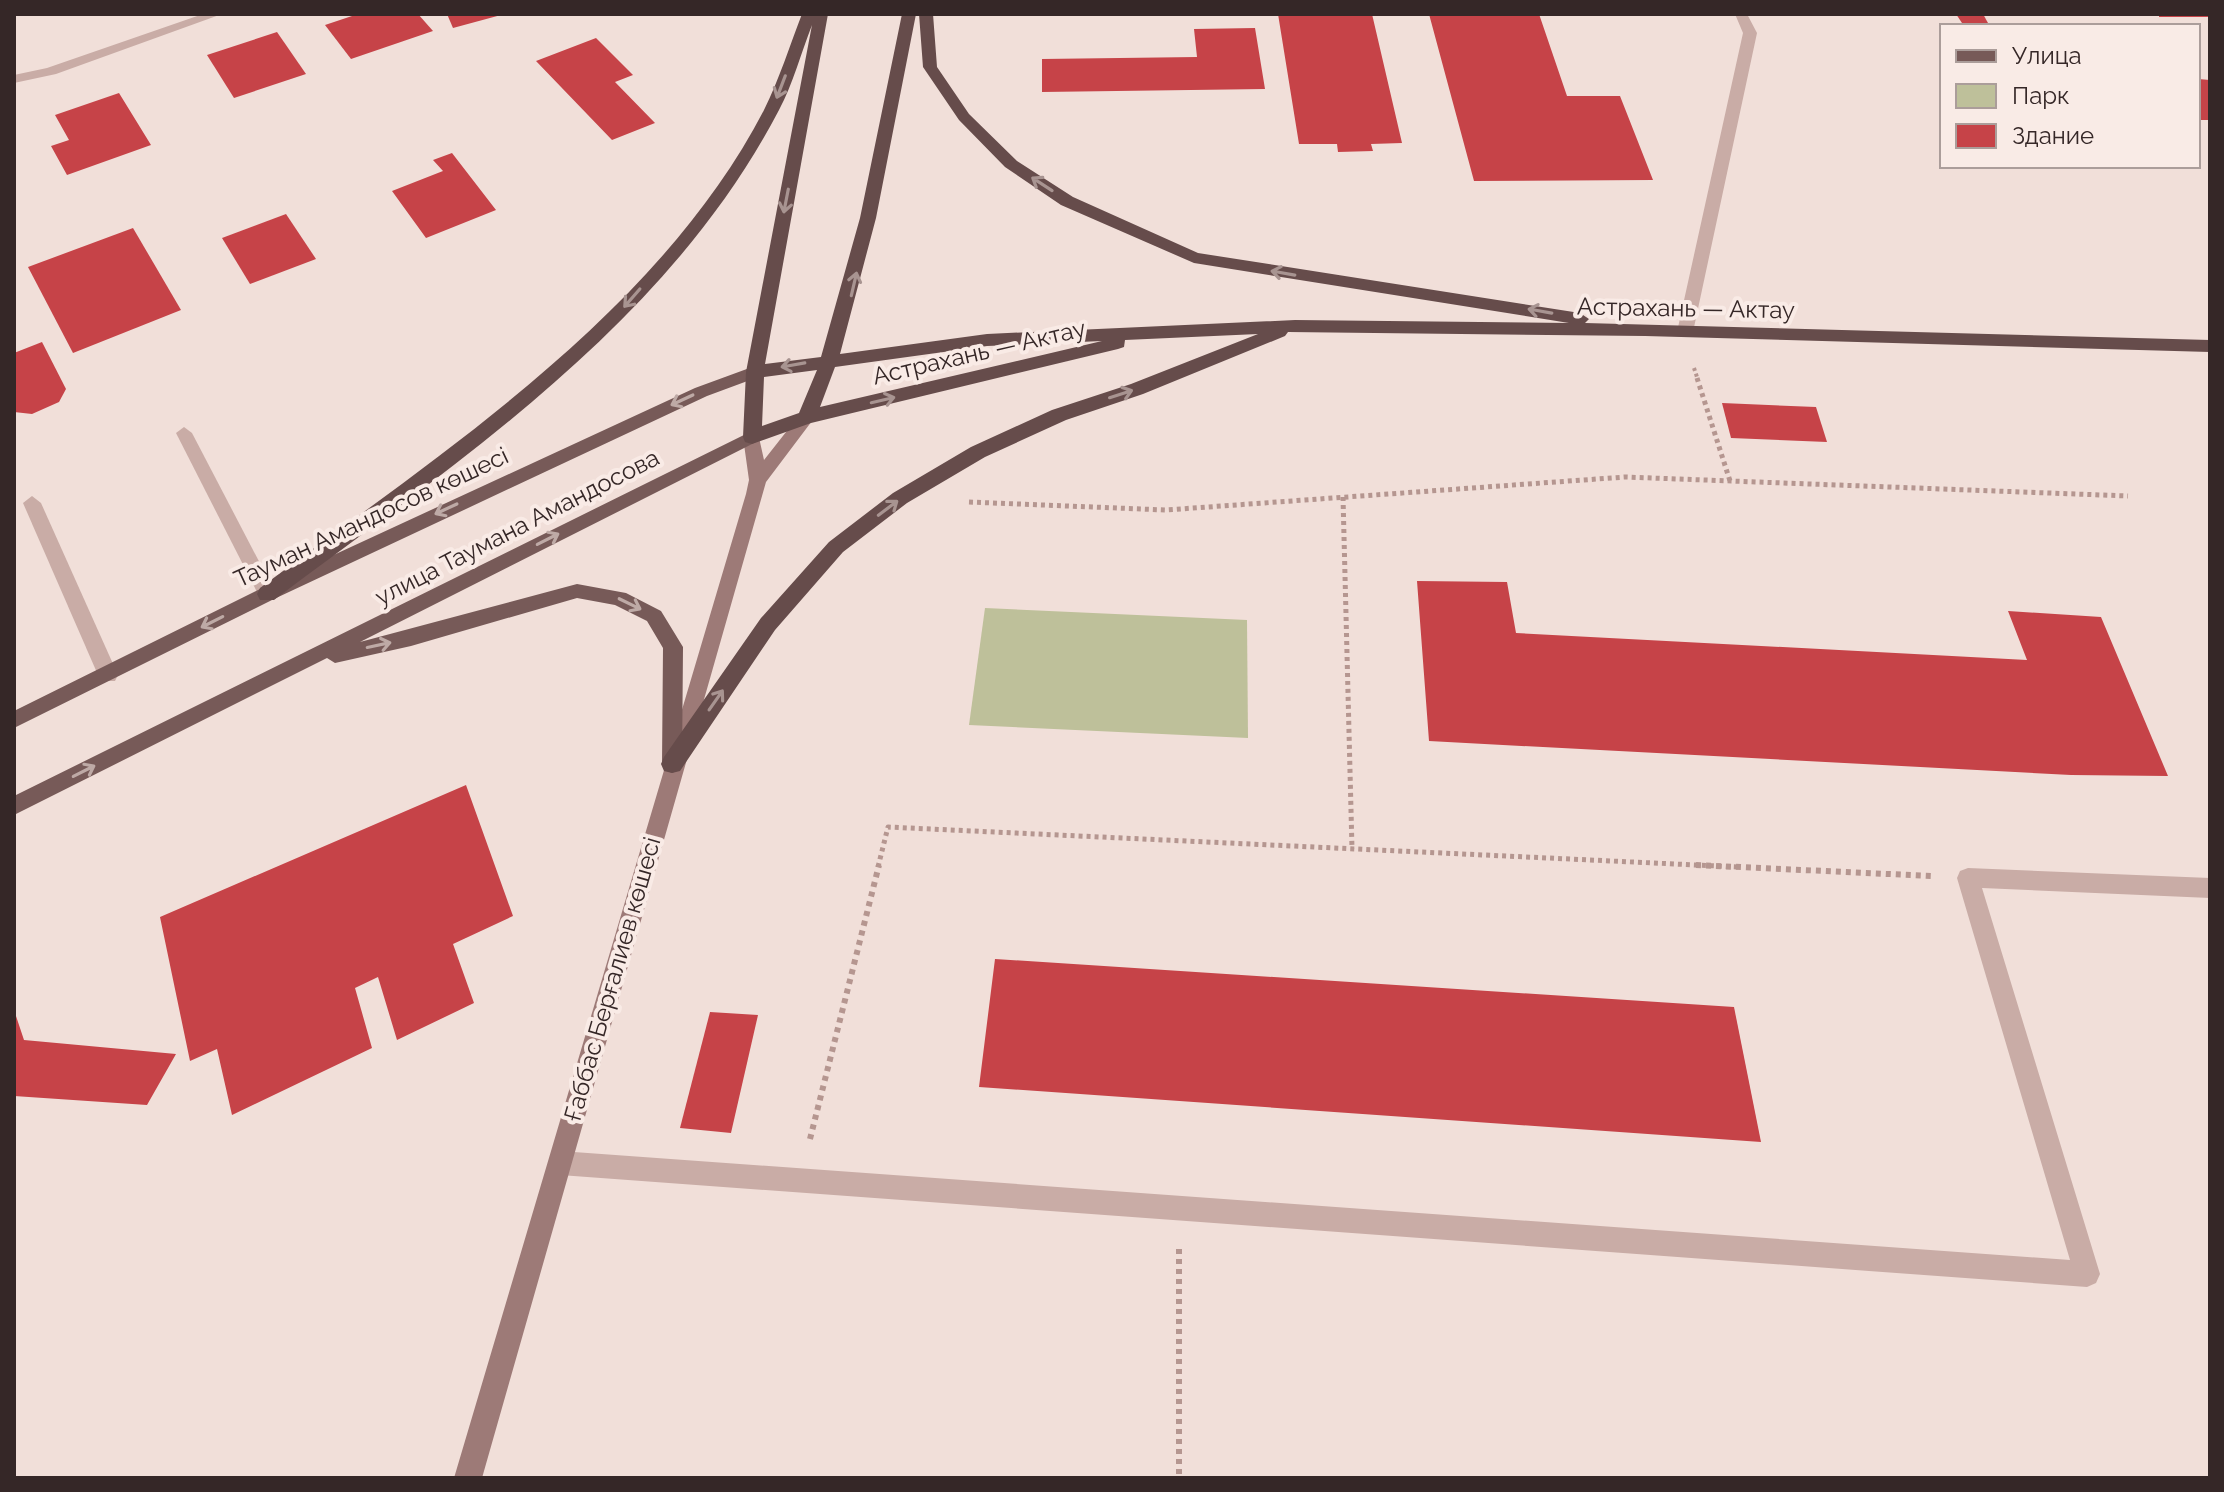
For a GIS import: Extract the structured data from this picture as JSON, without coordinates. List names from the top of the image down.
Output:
{
  "streets": {
    "highway": ["Астрахань — Актау"],
    "main road": ["Тауман Амандосов көшесі", "улица Таумана Амандосова", "Ғаббас Берғалиев көшесі"]
  },
  "crossings": [
    ["Астрахань — Актау", "Тауман Амандосов көшесі"],
    ["Астрахань — Актау", "улица Таумана Амандосова"],
    ["Астрахань — Актау", "Ғаббас Берғалиев көшесі"],
    ["улица Таумана Амандосова", "Ғаббас Берғалиев көшесі"]
  ],
  "one_way": ["Тауман Амандосов көшесі", "улица Таумана Амандосова"],
  "legend": ["Улица", "Парк", "Здание"]
}
